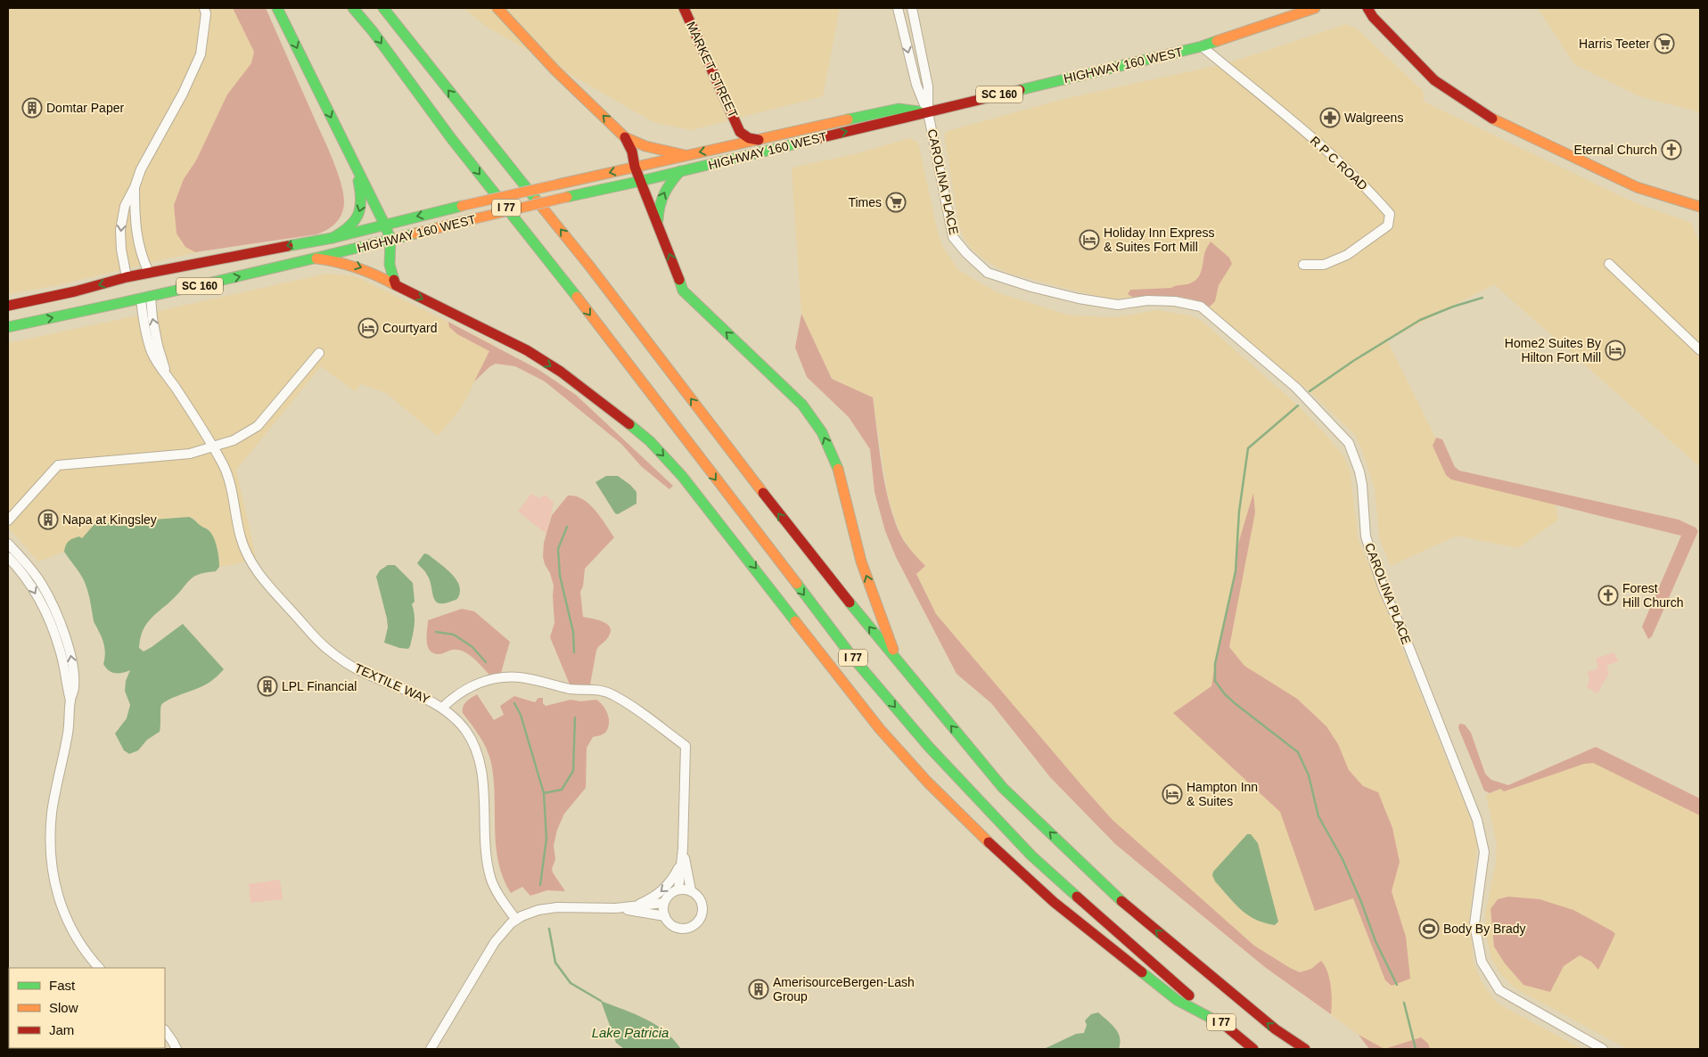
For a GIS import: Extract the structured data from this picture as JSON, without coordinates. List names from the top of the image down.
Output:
{
  "streets": {
    "main road": [
      "HIGHWAY 160 WEST",
      "MARKET STREET",
      "SC 160",
      "I 77"
    ],
    "street": ["R P C ROAD", "CAROLINA PLACE", "TEXTILE WAY"]
  },
  "crossings": [
    ["HIGHWAY 160 WEST", "MARKET STREET"],
    ["HIGHWAY 160 WEST", "R P C ROAD"],
    ["HIGHWAY 160 WEST", "CAROLINA PLACE"],
    ["HIGHWAY 160 WEST", "TEXTILE WAY"]
  ],
  "water": ["Lake Patricia"],
  "places": {
    "supermarket": ["Harris Teeter", "Times"],
    "building": [
      "Domtar Paper",
      "Napa at Kingsley",
      "LPL Financial",
      "AmerisourceBergen-Lash Group"
    ],
    "pharmacy": ["Walgreens"],
    "church": ["Eternal Church", "Forest Hill Church"],
    "hotel": [
      "Holiday Inn Express & Suites Fort Mill",
      "Courtyard",
      "Home2 Suites By Hilton Fort Mill",
      "Hampton Inn & Suites"
    ],
    "sports": ["Body By Brady"]
  },
  "legend": ["Fast", "Slow", "Jam"]
}
